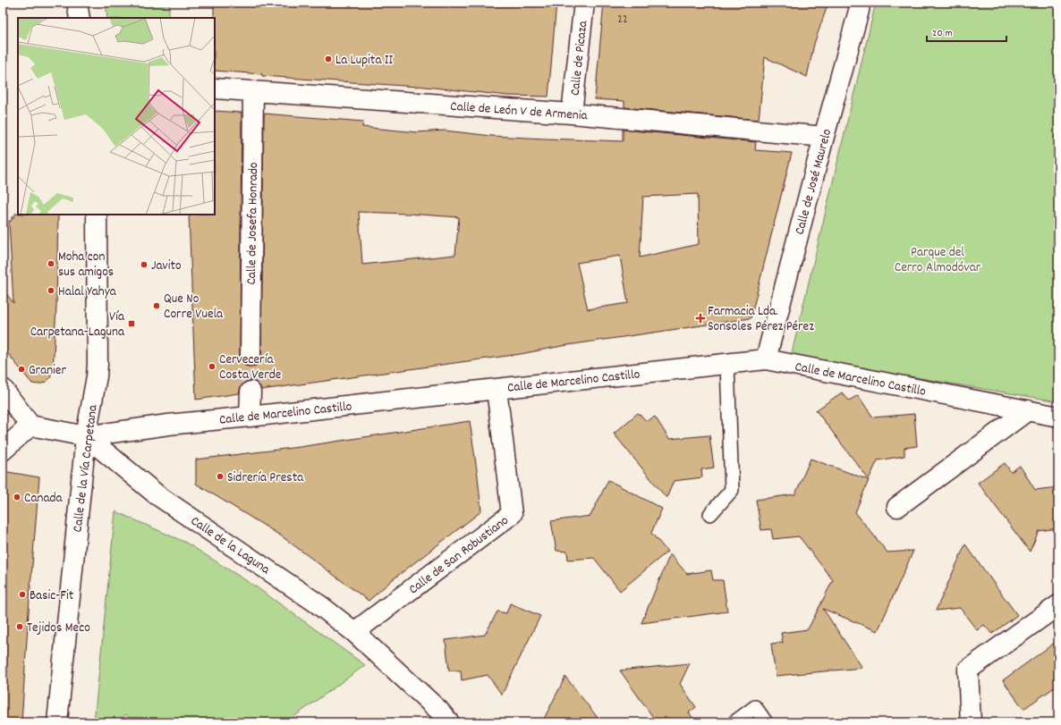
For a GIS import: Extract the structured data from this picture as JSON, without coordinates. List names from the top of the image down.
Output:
{
  "streets": {
    "street": [
      "Calle de Picaza",
      "Calle de León V de Armenia",
      "Calle de José Maurelo",
      "Calle de Josefa Honrado",
      "Calle de Marcelino Castillo",
      "Calle de la Vía Carpetana",
      "Calle de la Laguna",
      "Calle de San Robustiano"
    ]
  },
  "crossings": [
    ["Calle de Picaza", "Calle de León V de Armenia"],
    ["Calle de León V de Armenia", "Calle de José Maurelo"],
    ["Calle de León V de Armenia", "Calle de Josefa Honrado"],
    ["Calle de José Maurelo", "Calle de Marcelino Castillo"],
    ["Calle de Marcelino Castillo", "Calle de la Vía Carpetana"],
    ["Calle de Marcelino Castillo", "Calle de la Laguna"],
    ["Calle de Marcelino Castillo", "Calle de San Robustiano"],
    ["Calle de la Vía Carpetana", "Calle de la Laguna"],
    ["Calle de la Laguna", "Calle de San Robustiano"]
  ],
  "parks": ["Parque del Cerro Almodóvar"],
  "places": {
    "other": [
      "La Lupita II",
      "Moha con sus amigos",
      "Javito",
      "Halal Yahya",
      "Que No Corre Vuela",
      "Cervecería Costa Verde",
      "Granier",
      "Sidrería Presta",
      "Canada",
      "Basic-Fit",
      "Tejidos Meco"
    ],
    "health": ["Farmacia Lda. Sonsoles Pérez Pérez"],
    "transit": ["Vía Carpetana-Laguna"]
  },
  "house_numbers": ["22"],
  "scale_bar": "20 m"
}
